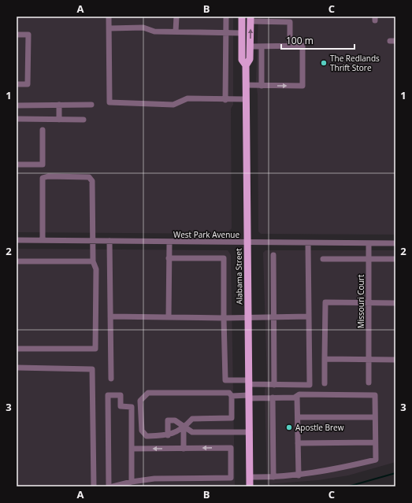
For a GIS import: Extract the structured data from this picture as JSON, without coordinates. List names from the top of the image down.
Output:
{
  "streets": {
    "main road": ["Alabama Street"],
    "street": ["West Park Avenue", "Missouri Court"]
  },
  "crossings": [
    ["West Park Avenue", "Alabama Street"],
    ["West Park Avenue", "Missouri Court"]
  ],
  "places": ["The Redlands Thrift Store", "Apostle Brew"],
  "scale_bar": "100 m",
  "grid": {
    "columns": ["A", "B", "C"],
    "rows": ["1", "2", "3"]
  }
}
